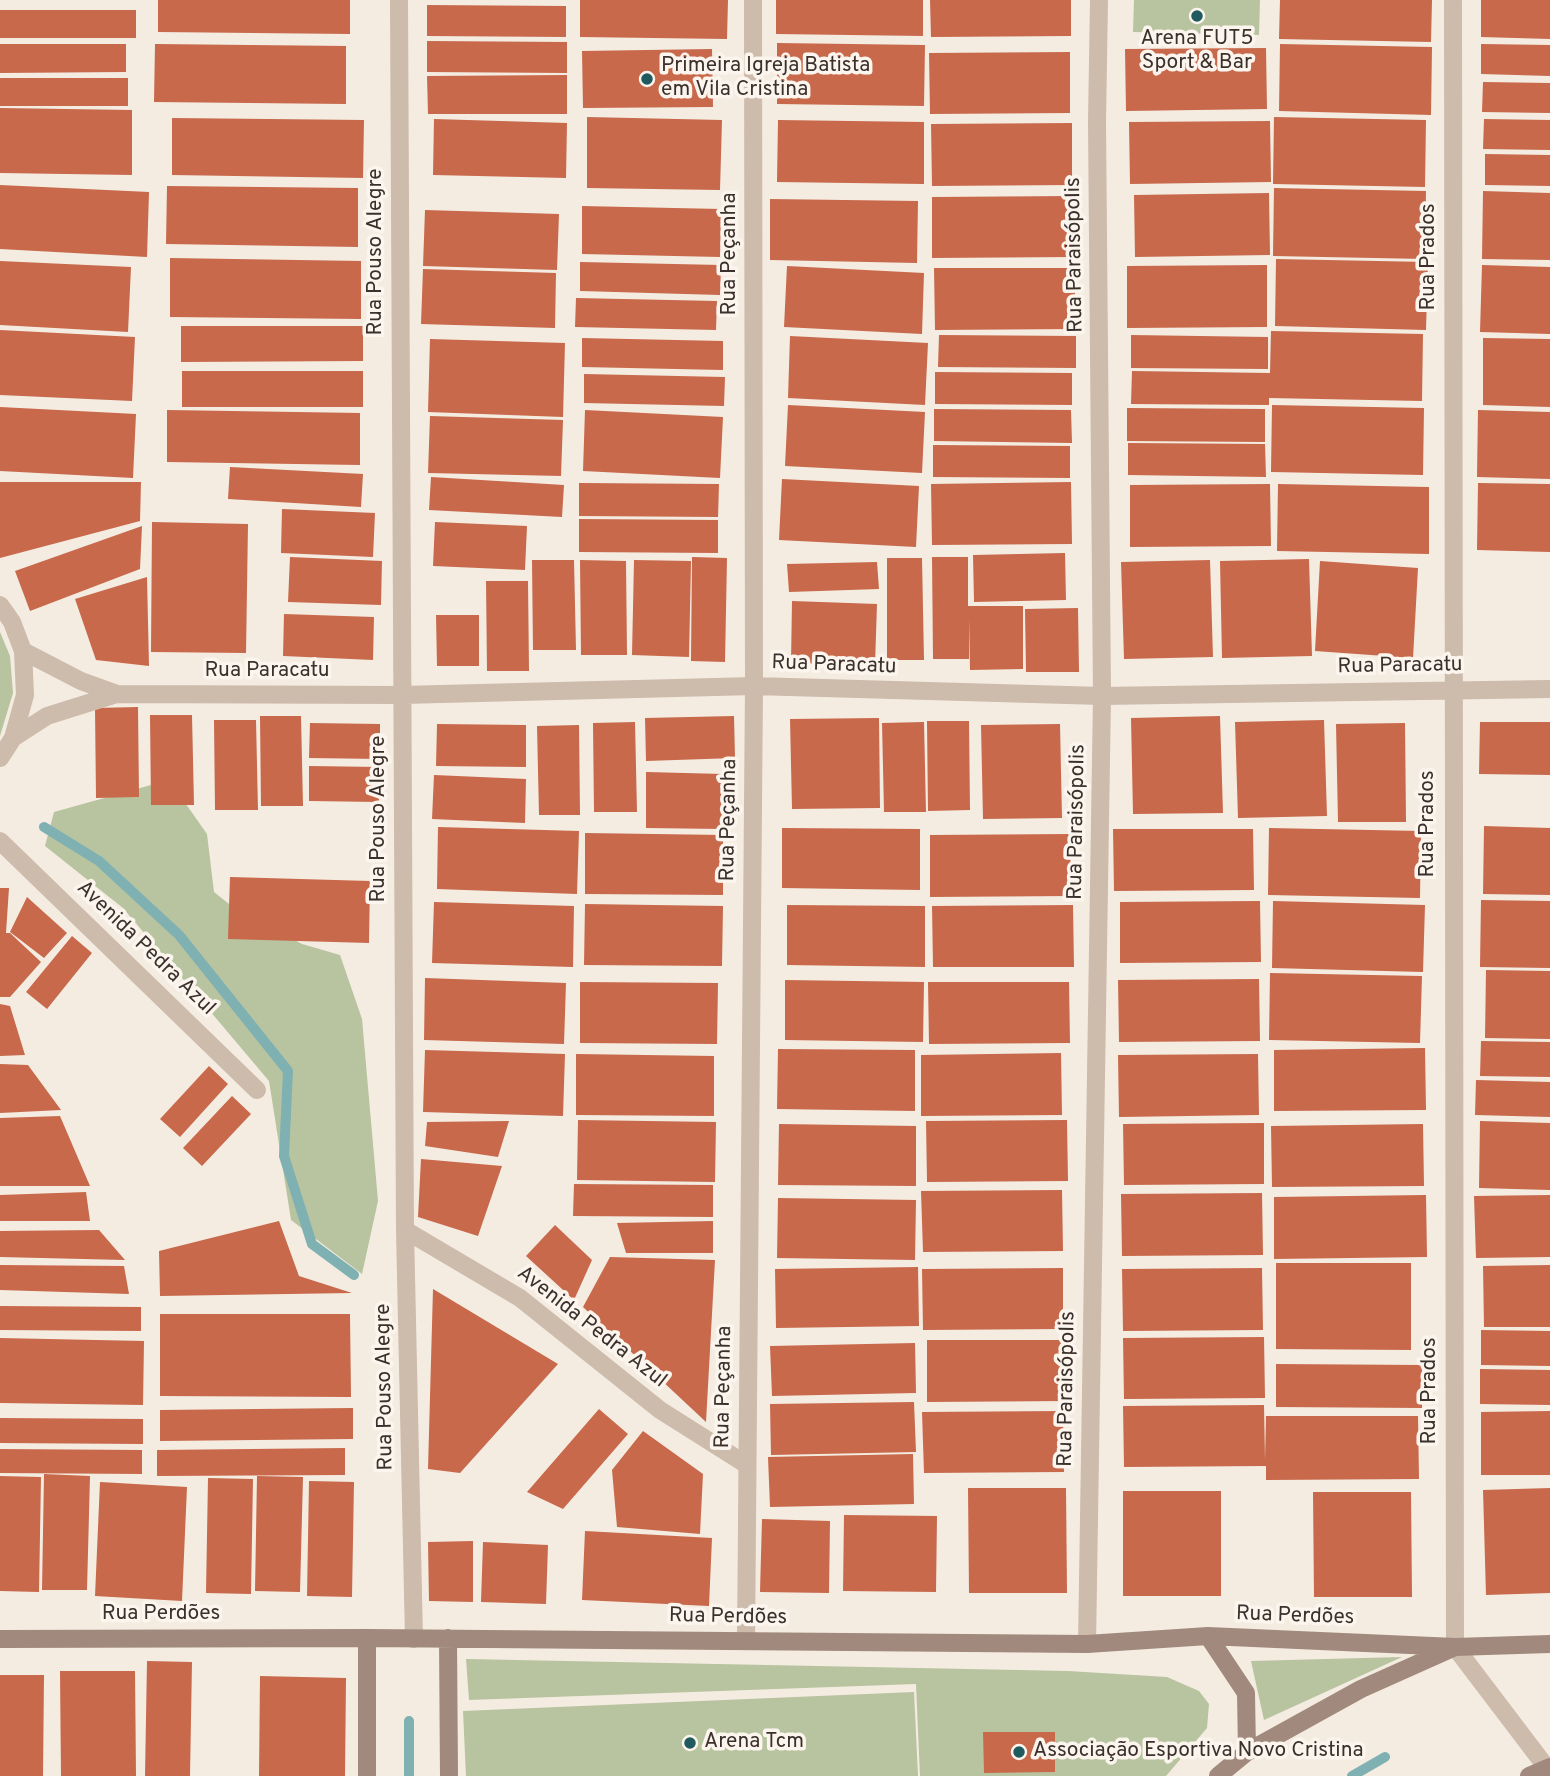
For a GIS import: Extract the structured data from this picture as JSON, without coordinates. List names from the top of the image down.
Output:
{
  "streets": {
    "street": [
      "Rua Pouso Alegre",
      "Rua Peçanha",
      "Rua Paraisópolis",
      "Rua Prados",
      "Rua Paracatu",
      "Avenida Pedra Azul",
      "Rua Perdões"
    ]
  },
  "crossings": [
    ["Rua Pouso Alegre", "Rua Paracatu"],
    ["Rua Pouso Alegre", "Avenida Pedra Azul"],
    ["Rua Pouso Alegre", "Rua Perdões"],
    ["Rua Peçanha", "Rua Paracatu"],
    ["Rua Peçanha", "Avenida Pedra Azul"],
    ["Rua Peçanha", "Rua Perdões"],
    ["Rua Paraisópolis", "Rua Paracatu"],
    ["Rua Paraisópolis", "Rua Perdões"],
    ["Rua Prados", "Rua Paracatu"],
    ["Rua Prados", "Rua Perdões"]
  ],
  "places": [
    "Arena FUT5 Sport & Bar",
    "Primeira Igreja Batista em Vila Cristina",
    "Arena Tcm",
    "Associação Esportiva Novo Cristina"
  ]
}
